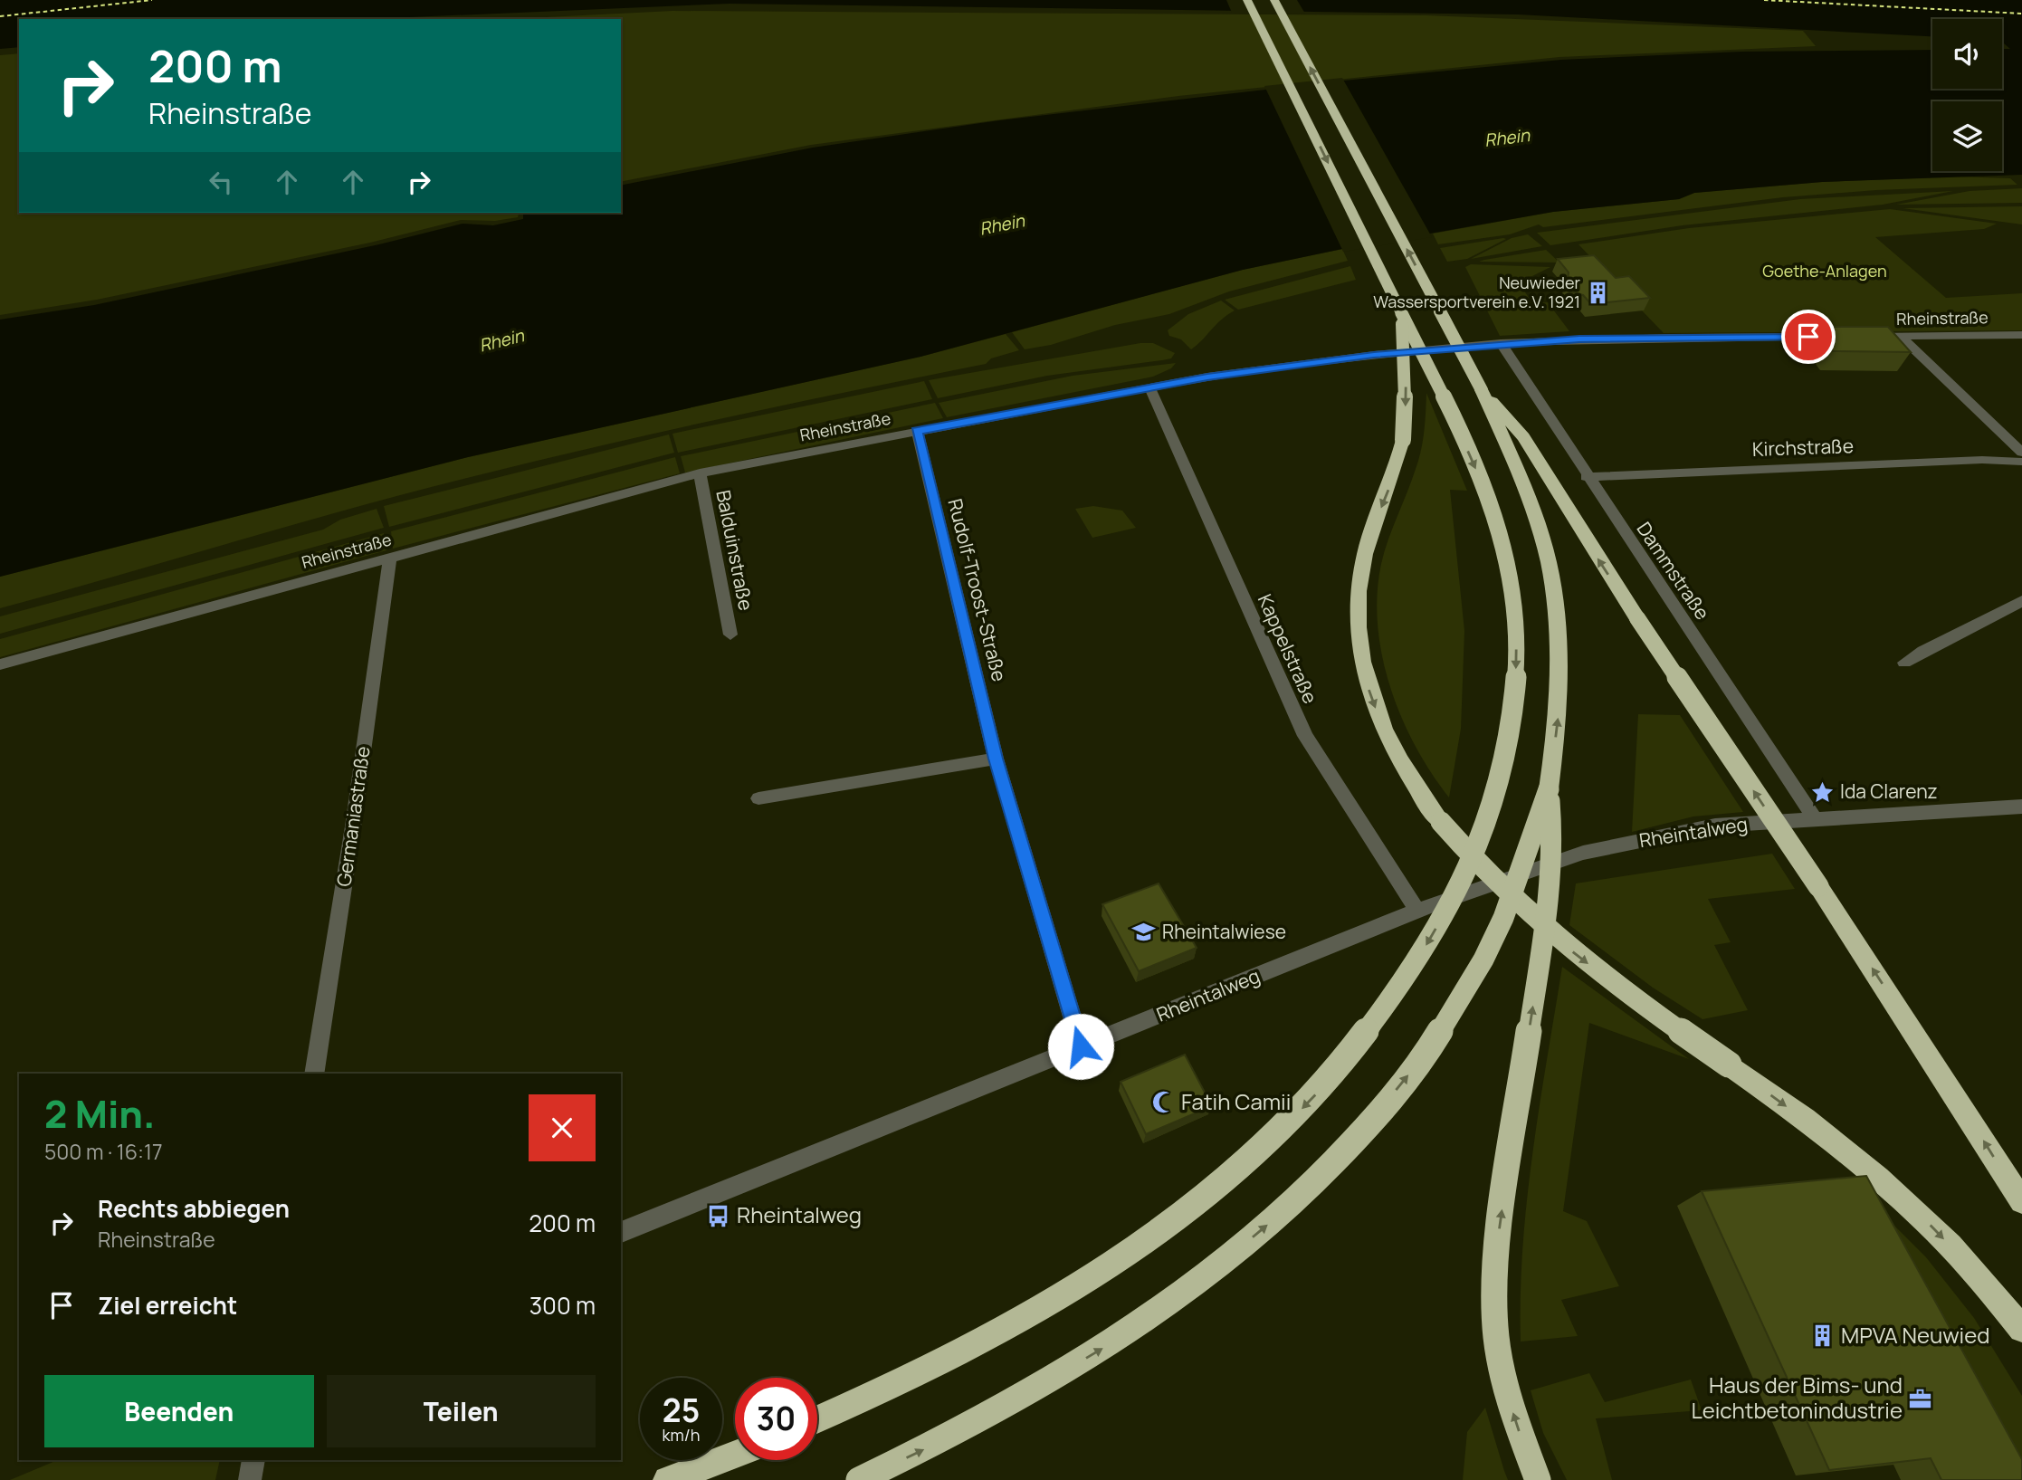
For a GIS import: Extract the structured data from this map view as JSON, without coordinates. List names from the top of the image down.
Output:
{
  "streets": {
    "street": [
      "Rheinstraße",
      "Kirchstraße",
      "Balduinstraße",
      "Dammstraße",
      "Rudolf-Troost-Straße",
      "Kappelstraße",
      "Germaniastraße",
      "Rheintalweg"
    ]
  },
  "crossings": [
    ["Rheinstraße", "Balduinstraße"],
    ["Rheinstraße", "Dammstraße"],
    ["Rheinstraße", "Rudolf-Troost-Straße"],
    ["Rheinstraße", "Kappelstraße"],
    ["Rheinstraße", "Germaniastraße"],
    ["Kirchstraße", "Dammstraße"],
    ["Dammstraße", "Rheintalweg"],
    ["Rudolf-Troost-Straße", "Rheintalweg"],
    ["Kappelstraße", "Rheintalweg"]
  ],
  "water": ["Rhein"],
  "parks": ["Goethe-Anlagen"],
  "places": {
    "building": ["Neuwieder Wassersportverein e.V. 1921", "MPVA Neuwied"],
    "place": ["Ida Clarenz"],
    "school or university": ["Rheintalwiese"],
    "mosque": ["Fatih Camii"],
    "bus stop": ["Rheintalweg"],
    "office": ["Haus der Bims- und Leichtbetonindustrie"]
  },
  "page": {
    "turn": ["200 m", "Rheinstraße"],
    "heading": ["2 Min.", "500 m · 16:17"],
    "list": [
      {
        "name": "Rechts abbiegen",
        "note": "Rheinstraße",
        "value": "200 m"
      },
      {
        "name": "Ziel erreicht",
        "value": "300 m"
      }
    ],
    "buttons": ["Beenden", "Teilen"],
    "speed": "25 km/h",
    "limit": "30"
  }
}
